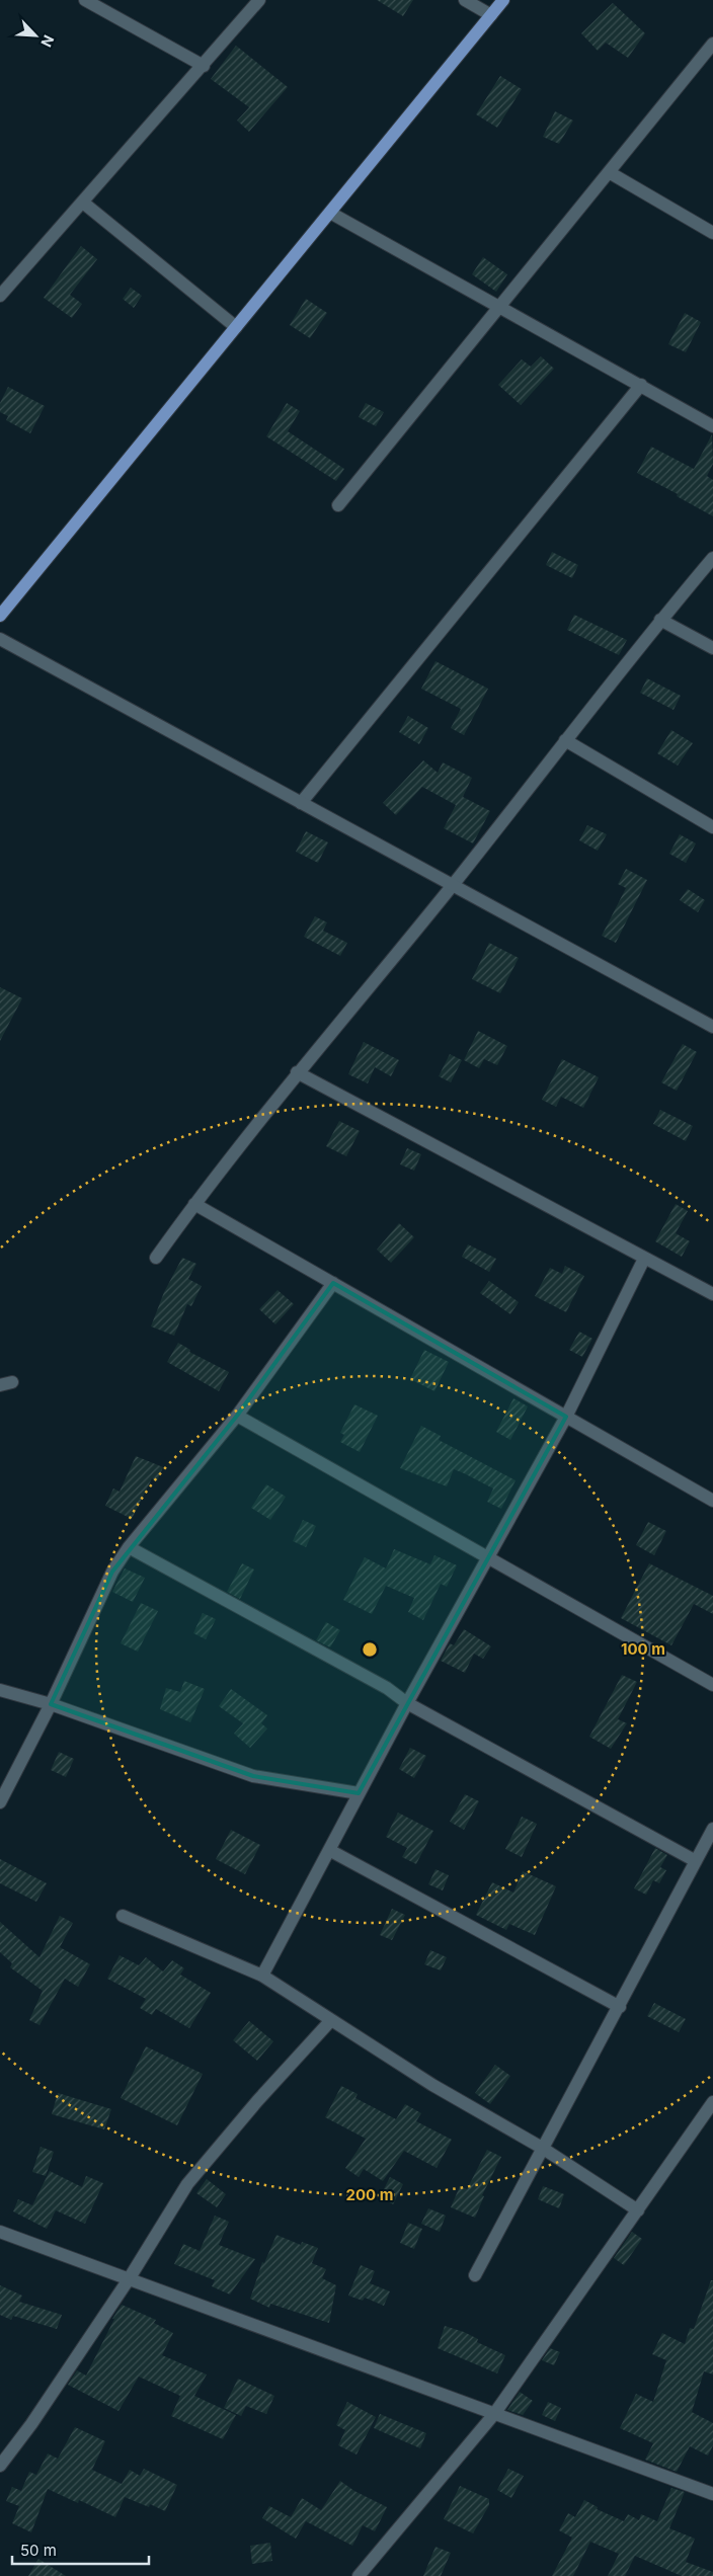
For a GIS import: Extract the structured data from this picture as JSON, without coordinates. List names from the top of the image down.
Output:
{
  "scale_bar": "50 m",
  "north": "bottom right",
  "rings": ["100 m", "200 m"]
}
